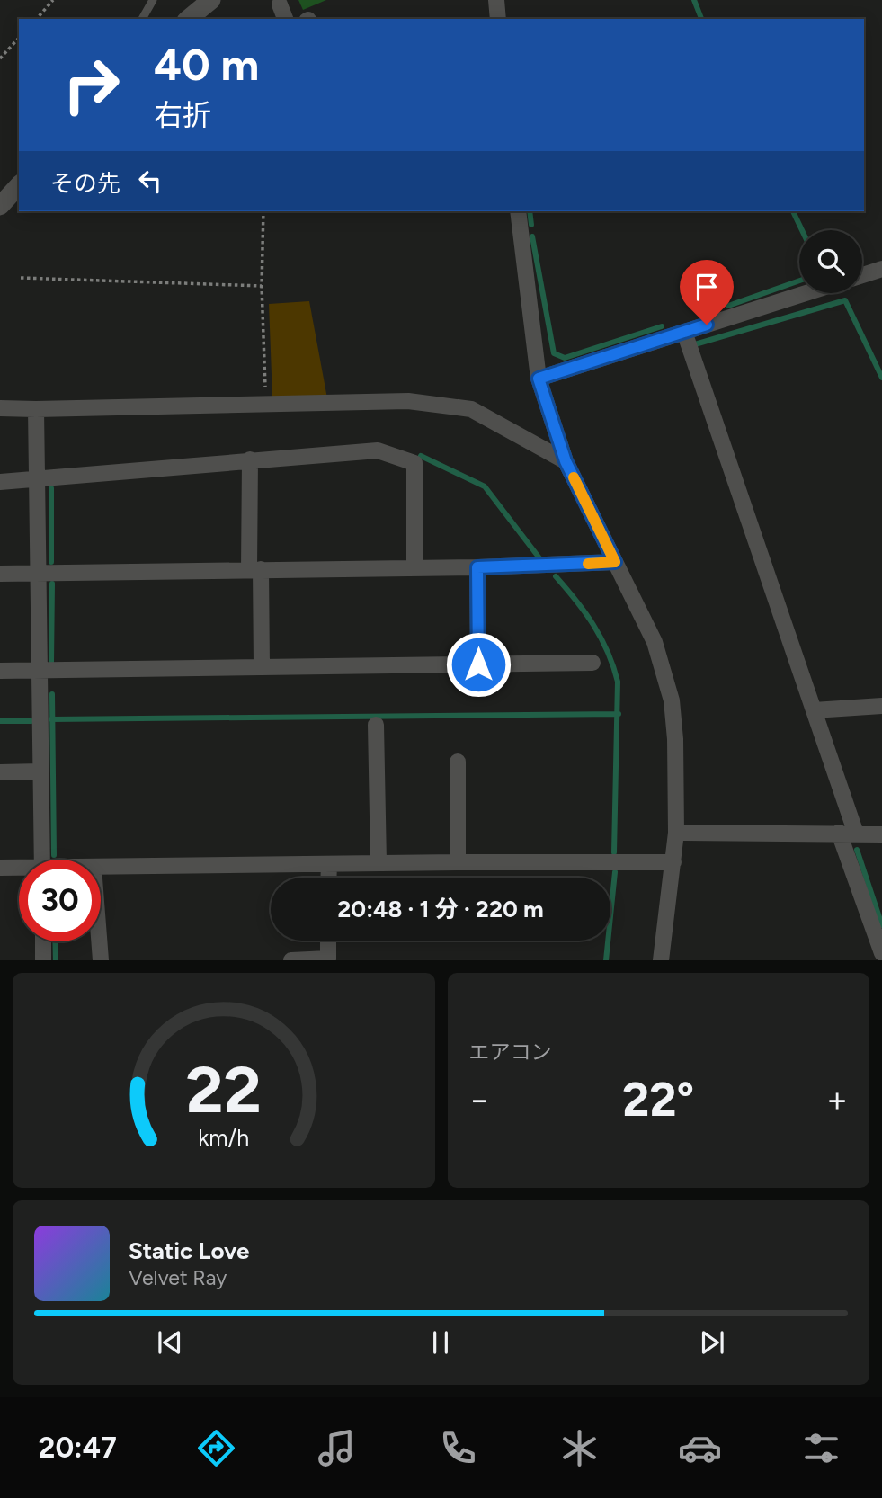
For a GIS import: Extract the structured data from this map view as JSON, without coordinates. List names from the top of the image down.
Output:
{
  "page": {
    "turn": ["40 m", "右折"],
    "then": "その先",
    "limit": "30",
    "trip": "20:48 · 1 分 · 220 m",
    "tile": "エアコン",
    "heat": ["−", "22°", "+"],
    "song": ["Static Love", "Velvet Ray"],
    "tabs": "20:47",
    "gauge": ["22", "km/h"]
  }
}
